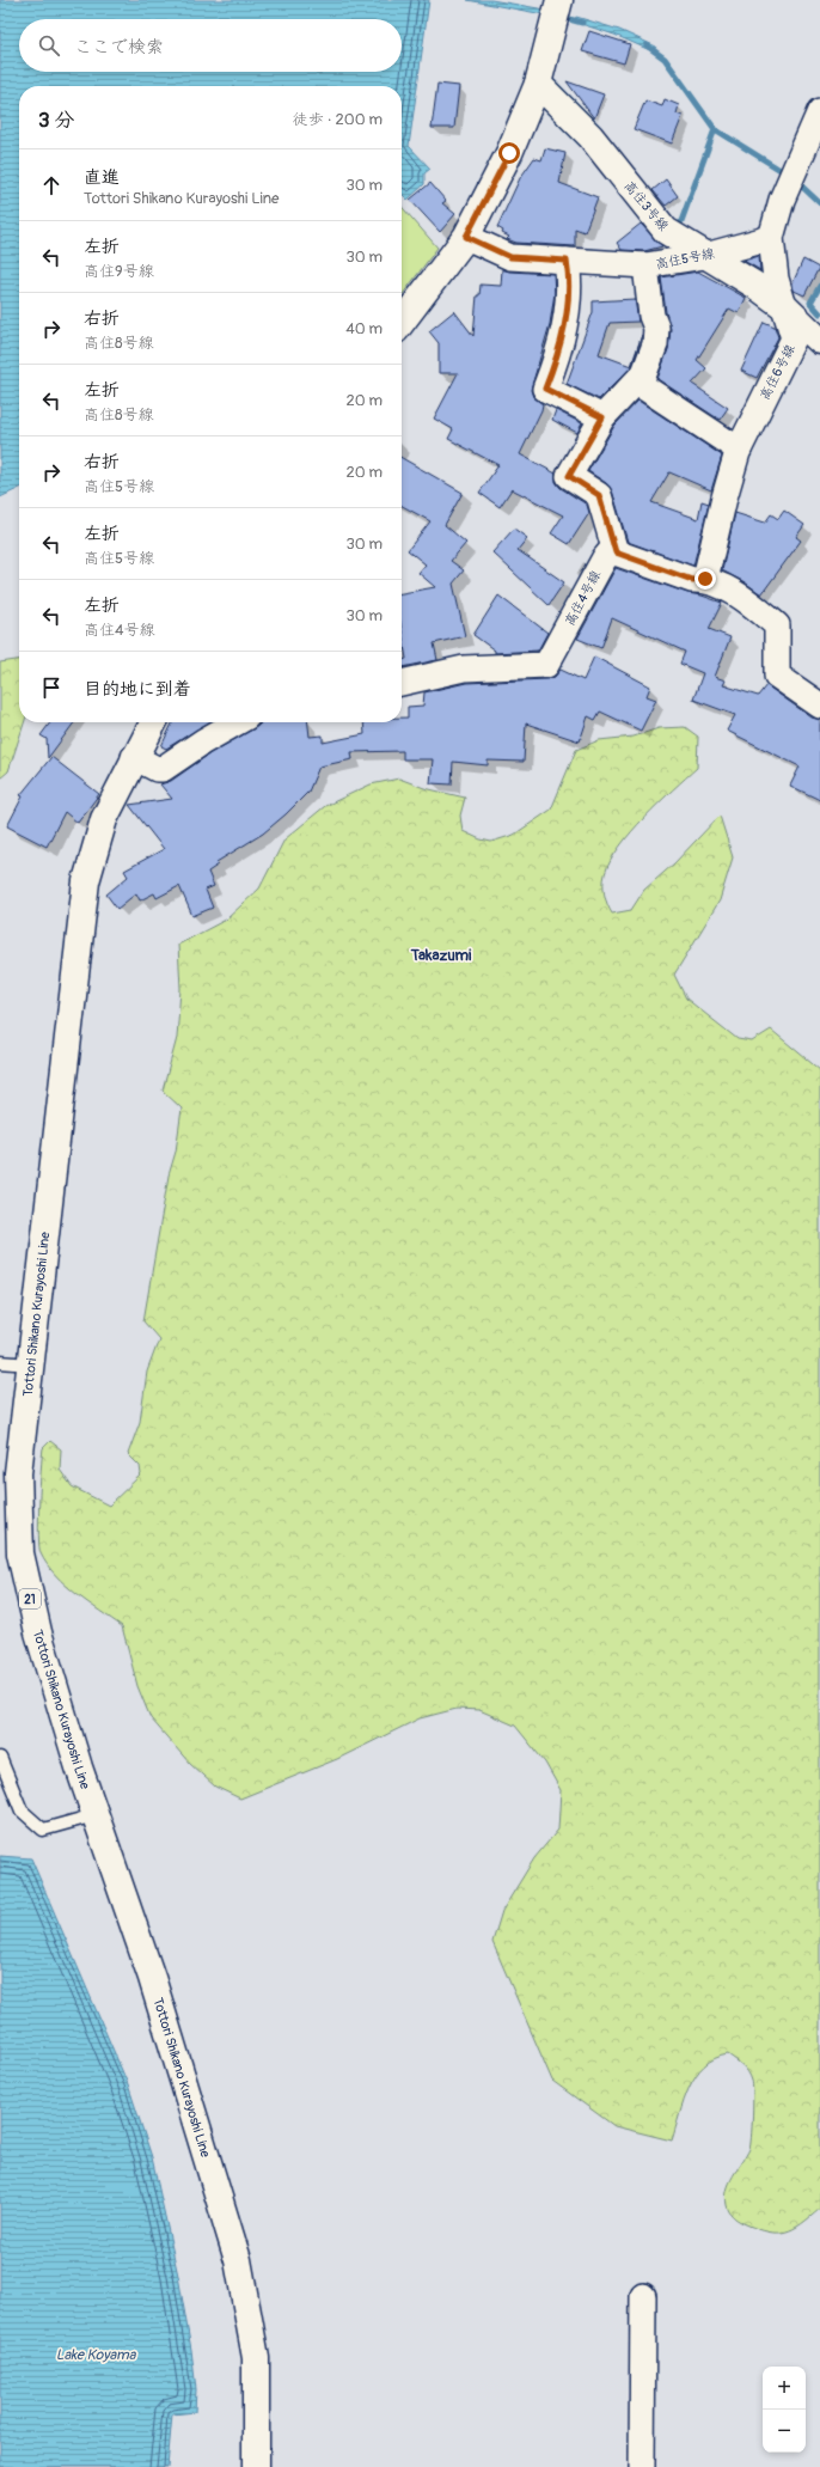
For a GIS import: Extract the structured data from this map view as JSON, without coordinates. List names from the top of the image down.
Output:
{
  "streets": {
    "main road": ["高住3号線", "Tottori Shikano Kurayoshi Line", "21"],
    "street": ["高住5号線", "高住6号線", "高住4号線"]
  },
  "crossings": [
    ["高住3号線", "高住5号線"],
    ["高住3号線", "高住6号線"],
    ["高住5号線", "高住6号線"],
    ["高住5号線", "高住4号線"]
  ],
  "districts": ["Takazumi"],
  "water": ["Lake Koyama"],
  "page": {
    "search": "ここで検索",
    "heading": ["3 分", "徒歩 · 200 m"],
    "list": [
      ["直進", "Tottori Shikano Kurayoshi Line", "30 m"],
      ["左折", "高住9号線", "30 m"],
      ["右折", "高住8号線", "40 m"],
      ["左折", "高住8号線", "20 m"],
      ["右折", "高住5号線", "20 m"],
      ["左折", "高住5号線", "30 m"],
      ["左折", "高住4号線", "30 m"],
      "目的地に到着"
    ],
    "map_buttons": ["+", "−"]
  }
}
